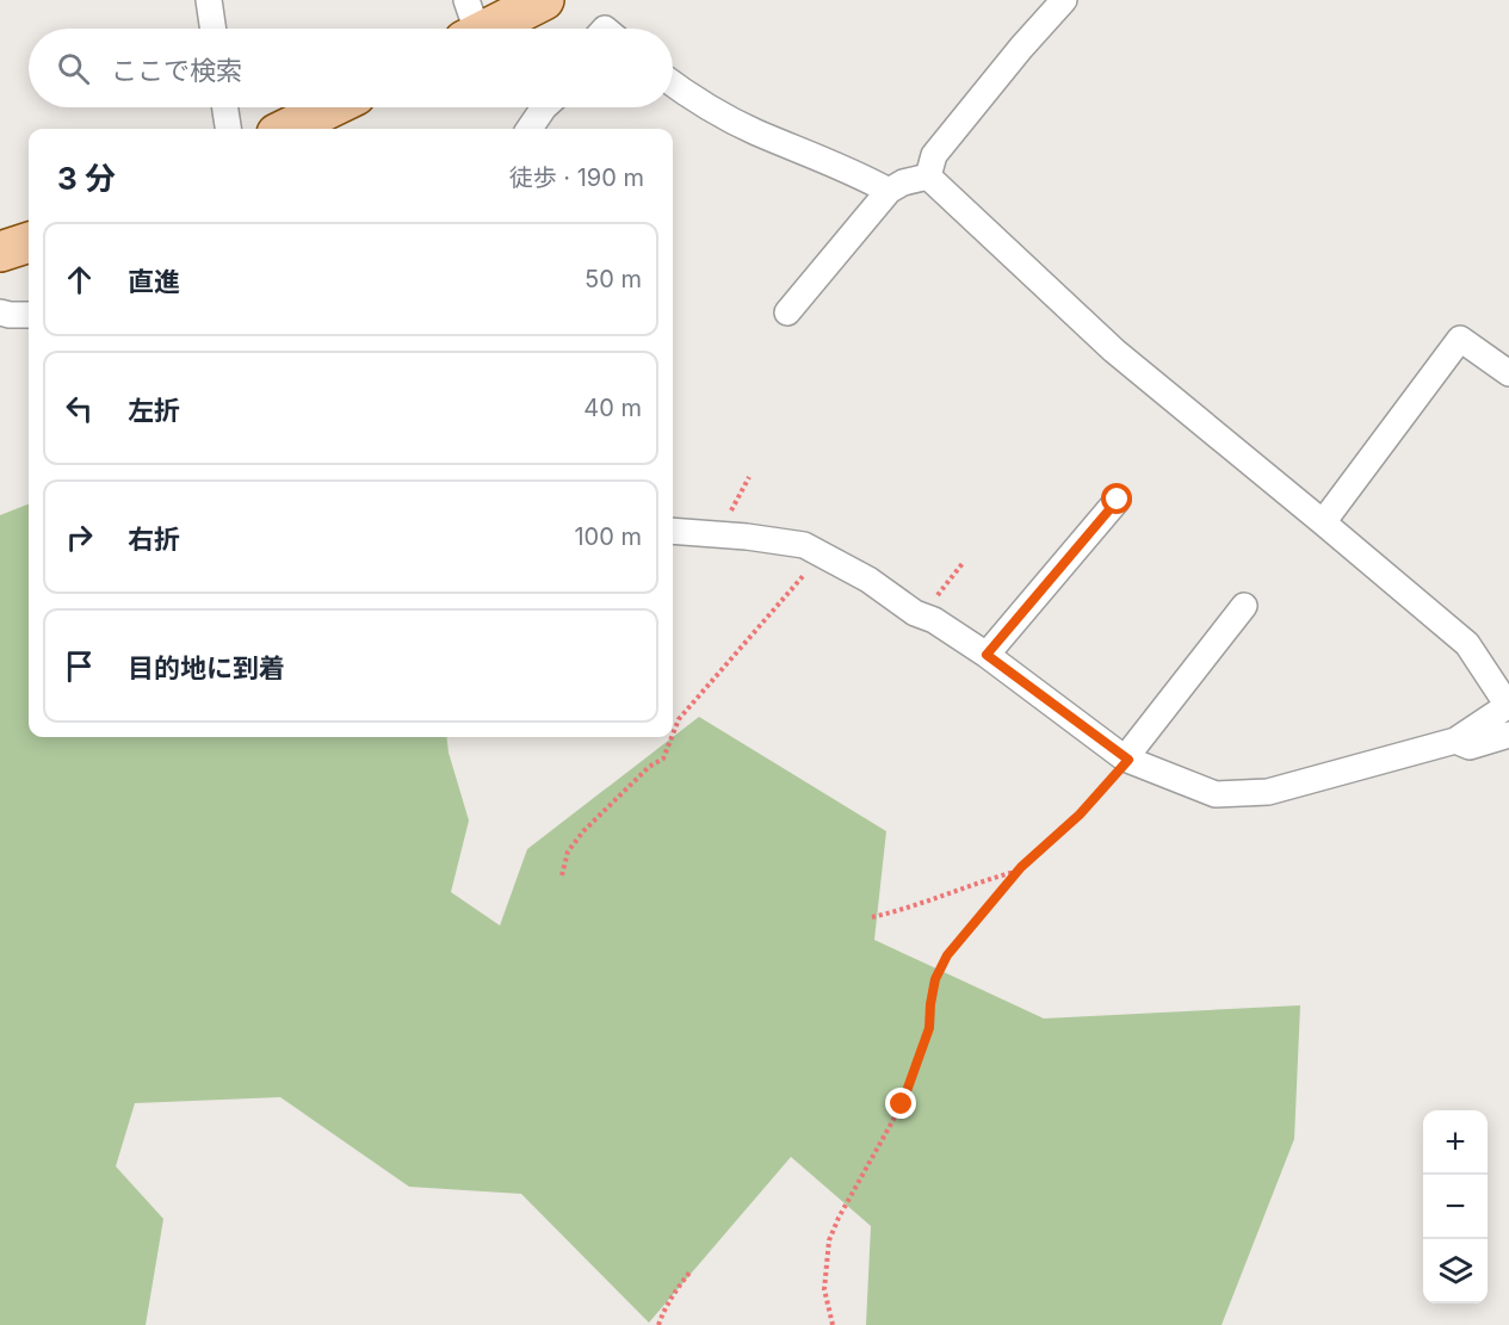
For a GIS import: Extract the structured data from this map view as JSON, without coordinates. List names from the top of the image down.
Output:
{
  "page": {
    "search": "ここで検索",
    "heading": ["3 分", "徒歩 · 190 m"],
    "list": [
      ["直進", "50 m"],
      ["左折", "40 m"],
      ["右折", "100 m"],
      "目的地に到着"
    ],
    "map_buttons": ["+", "−"]
  }
}
